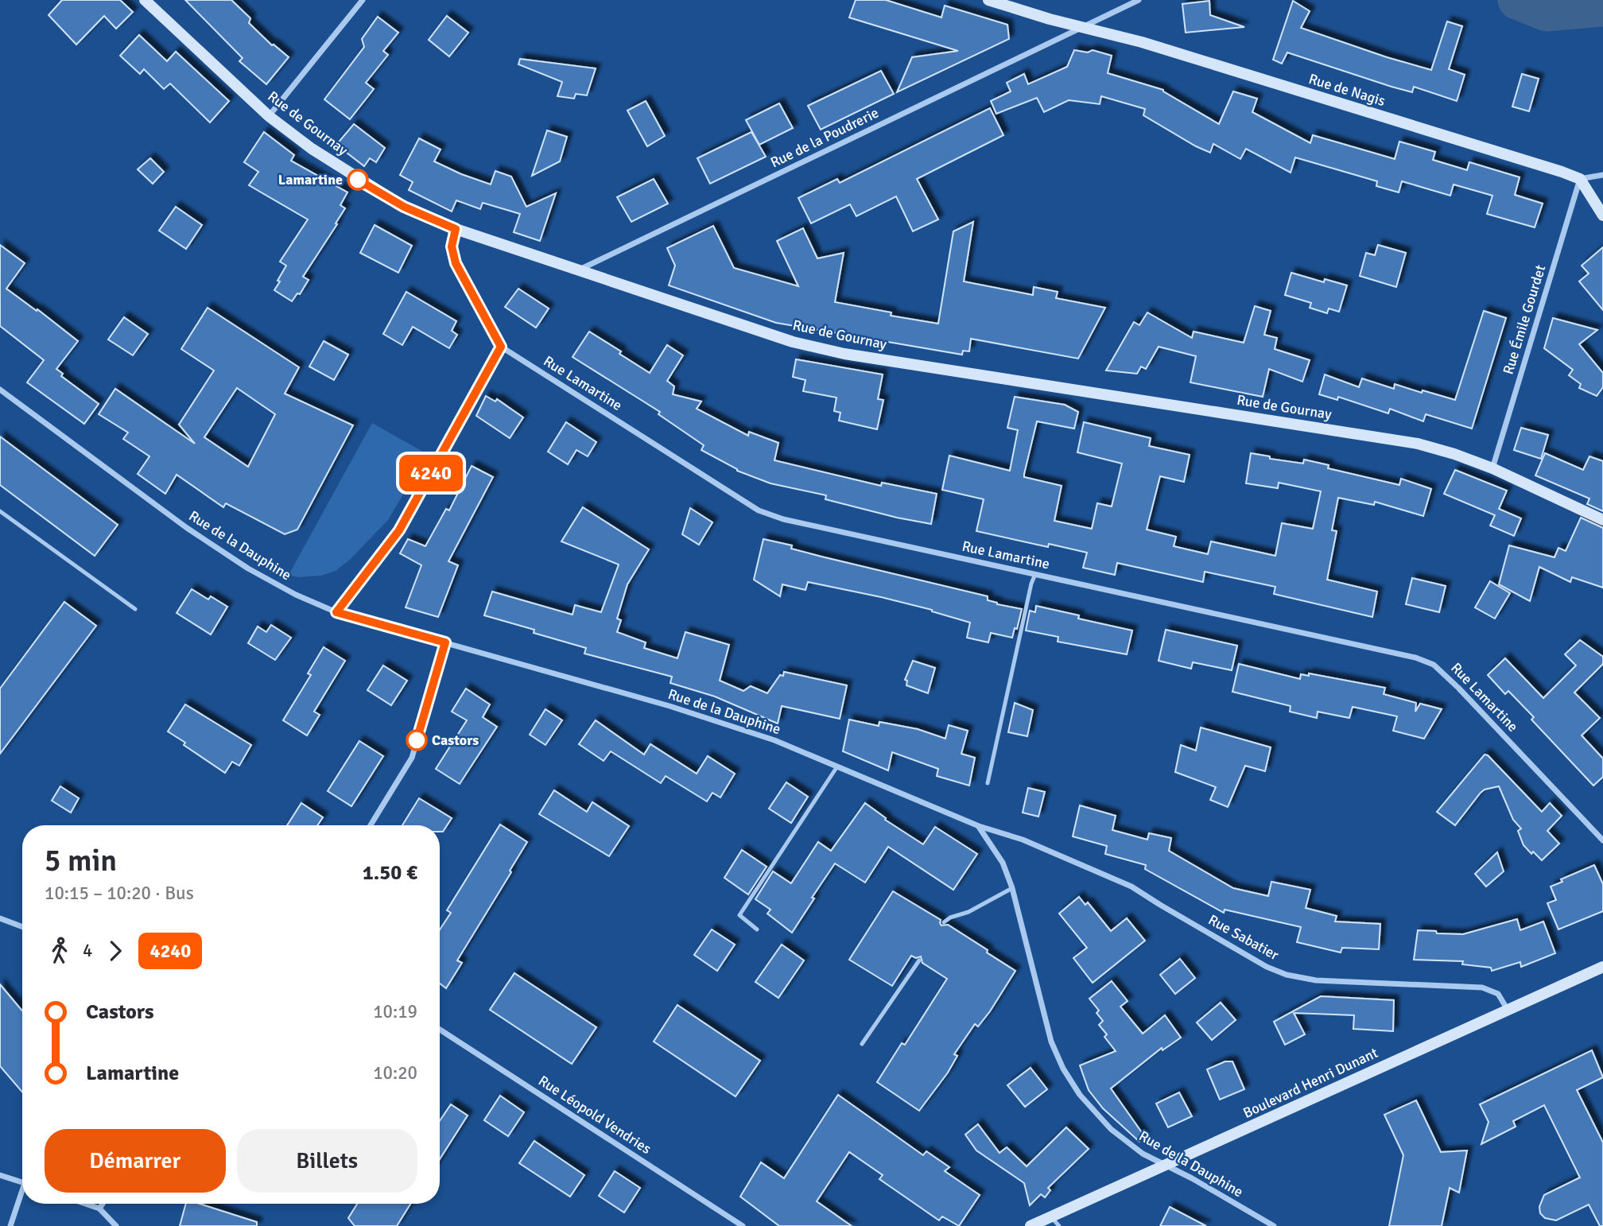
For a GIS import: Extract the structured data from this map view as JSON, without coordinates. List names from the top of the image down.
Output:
{
  "streets": {
    "street": [
      "Rue de Nagis",
      "Rue de Gournay",
      "Rue de la Poudrerie",
      "Rue Émile Gourdet",
      "Rue Lamartine",
      "Rue de la Dauphine",
      "Rue Sabatier",
      "Boulevard Henri Dunant",
      "Rue Léopold Vendries"
    ]
  },
  "crossings": [
    ["Rue de Nagis", "Rue de la Poudrerie"],
    ["Rue de Nagis", "Rue Émile Gourdet"],
    ["Rue de Gournay", "Rue de la Poudrerie"],
    ["Rue de Gournay", "Rue Émile Gourdet"],
    ["Rue de Gournay", "Rue Lamartine"],
    ["Rue de la Dauphine", "Rue Sabatier"],
    ["Rue de la Dauphine", "Boulevard Henri Dunant"],
    ["Rue Sabatier", "Boulevard Henri Dunant"]
  ],
  "places": ["Lamartine", "Castors"],
  "lines": ["bus line 4240"],
  "page": {
    "on_map": "4240",
    "heading": ["5 min", "10:15 – 10:20 · Bus", "1.50 €"],
    "legs": ["4", "4240"],
    "list": [
      {
        "name": "Castors",
        "value": "10:19"
      },
      {
        "name": "Lamartine",
        "value": "10:20"
      }
    ],
    "buttons": ["Démarrer", "Billets"]
  }
}
